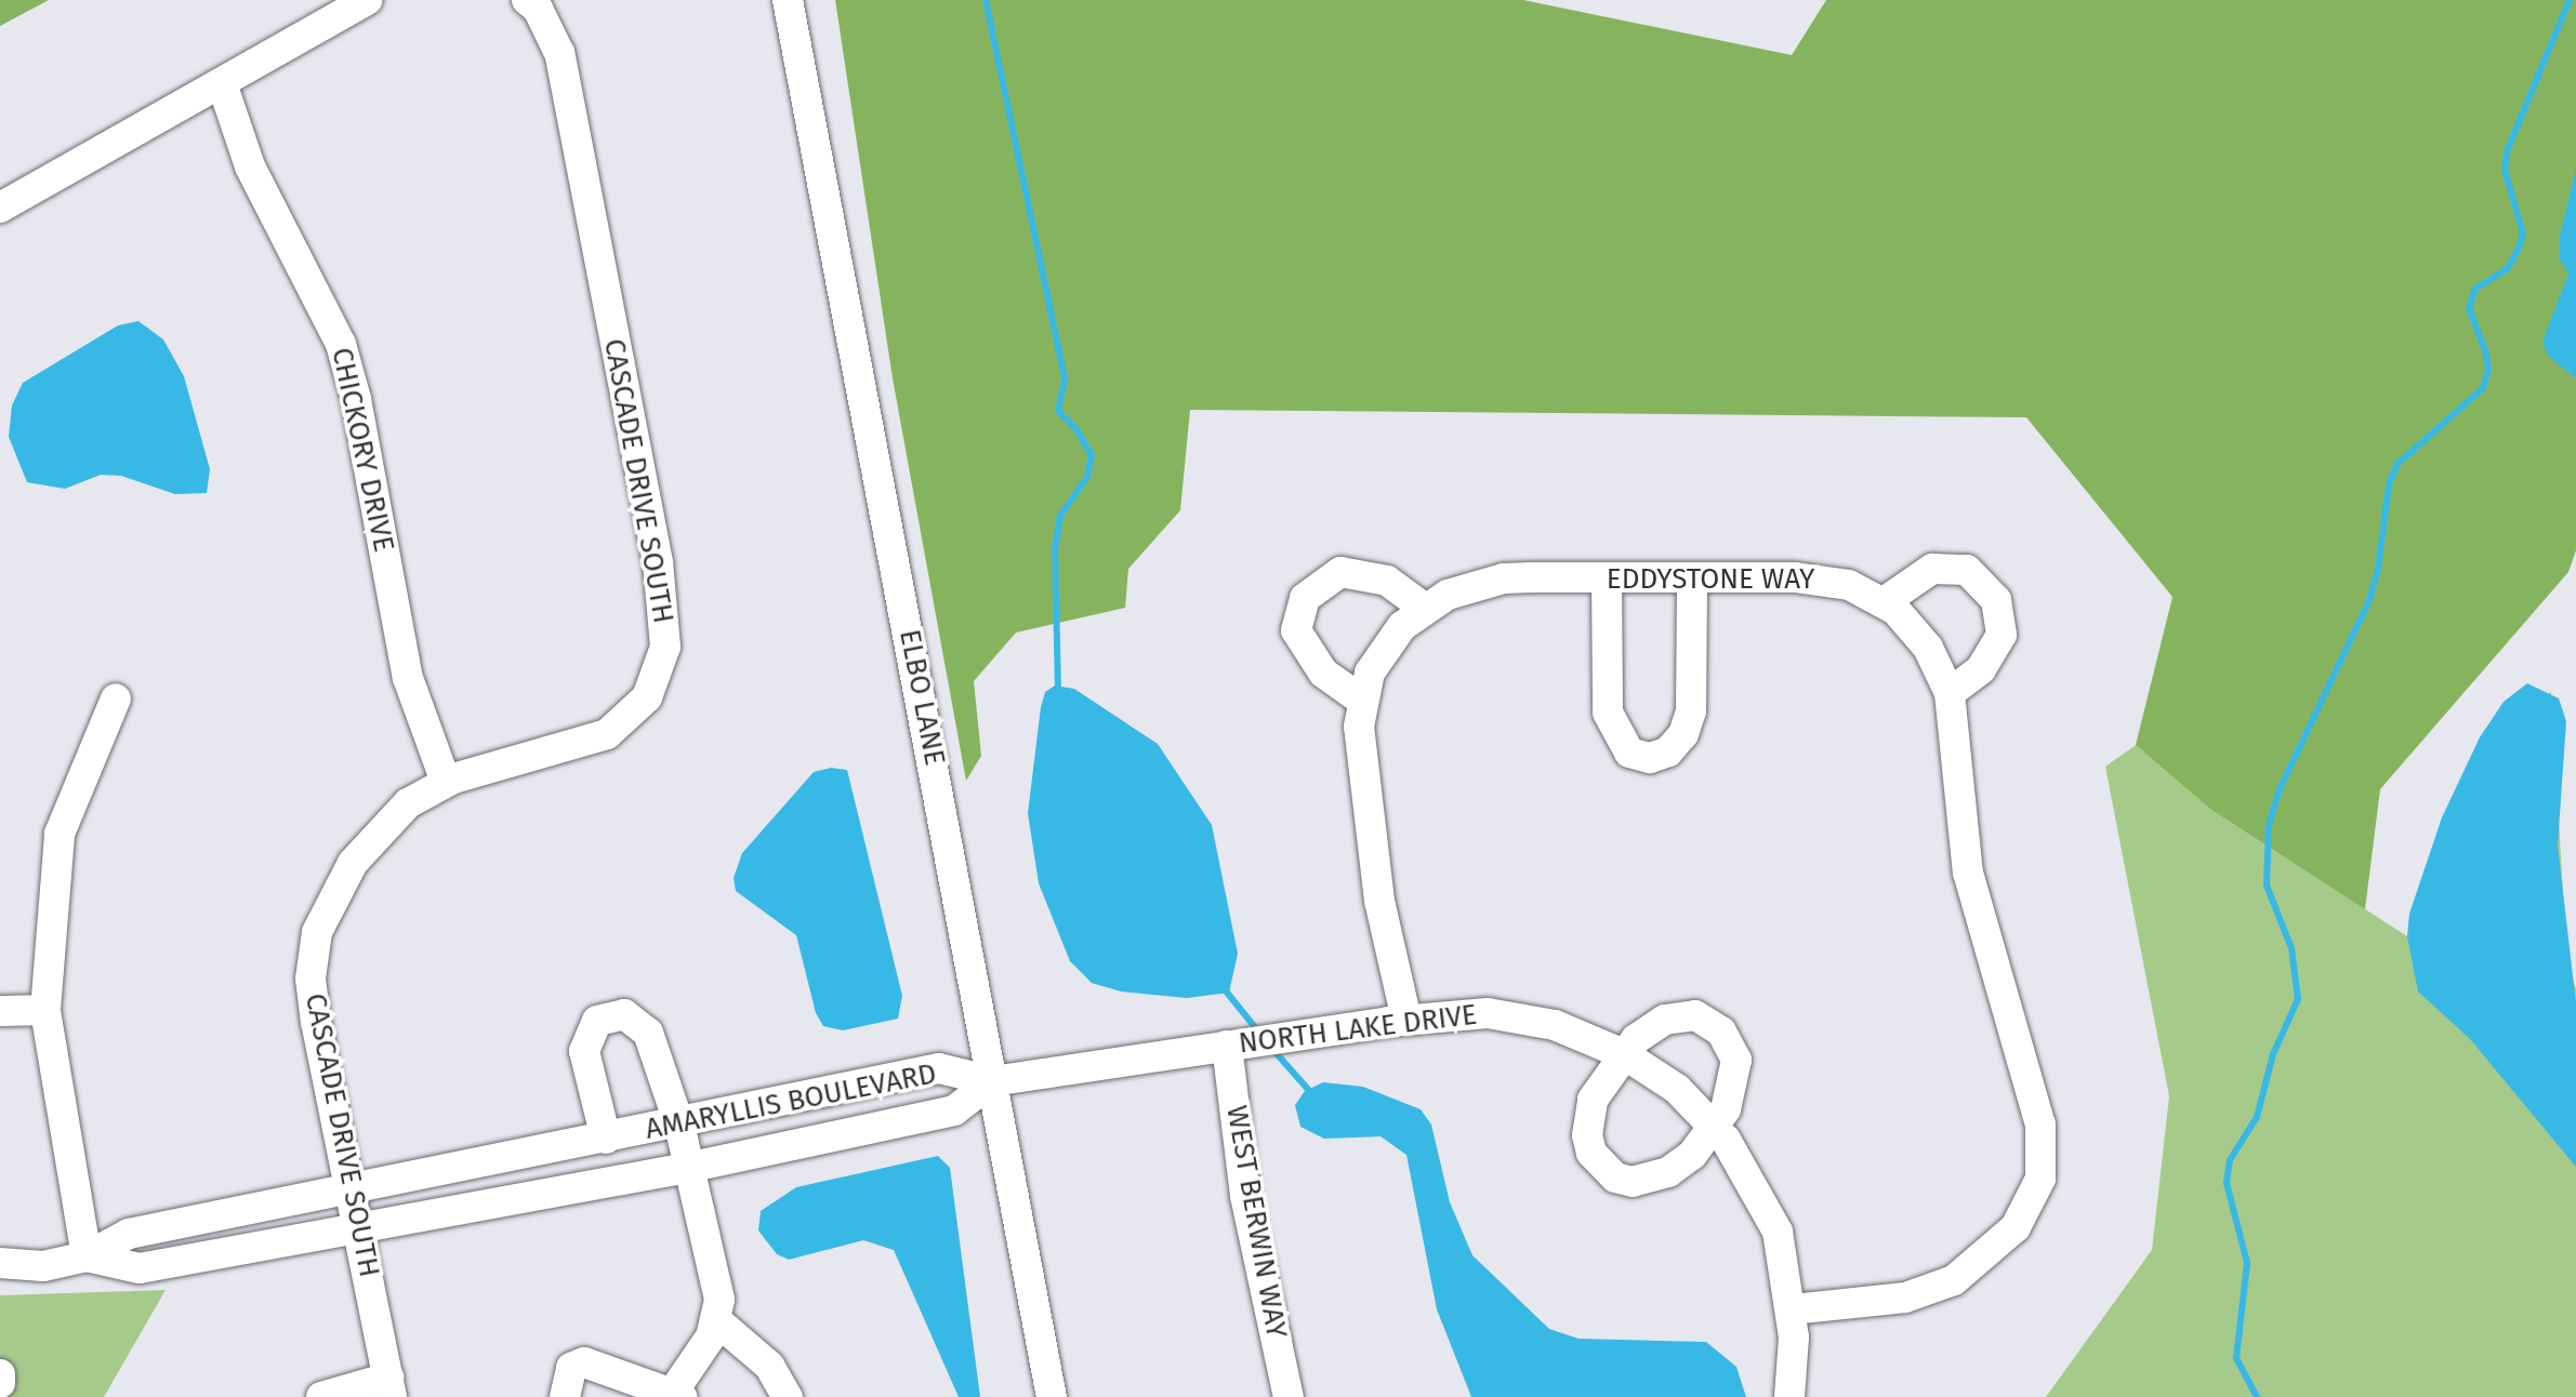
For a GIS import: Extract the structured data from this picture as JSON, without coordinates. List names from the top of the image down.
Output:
{
  "streets": {
    "street": [
      "CHICKORY DRIVE",
      "CASCADE DRIVE SOUTH",
      "EDDYSTONE WAY",
      "ELBO LANE",
      "NORTH LAKE DRIVE",
      "AMARYLLIS BOULEVARD",
      "WEST BERWIN WAY"
    ]
  },
  "crossings": [
    ["CHICKORY DRIVE", "CASCADE DRIVE SOUTH"],
    ["CASCADE DRIVE SOUTH", "AMARYLLIS BOULEVARD"],
    ["EDDYSTONE WAY", "NORTH LAKE DRIVE"],
    ["ELBO LANE", "NORTH LAKE DRIVE"],
    ["ELBO LANE", "AMARYLLIS BOULEVARD"],
    ["NORTH LAKE DRIVE", "AMARYLLIS BOULEVARD"],
    ["NORTH LAKE DRIVE", "WEST BERWIN WAY"]
  ]
}
